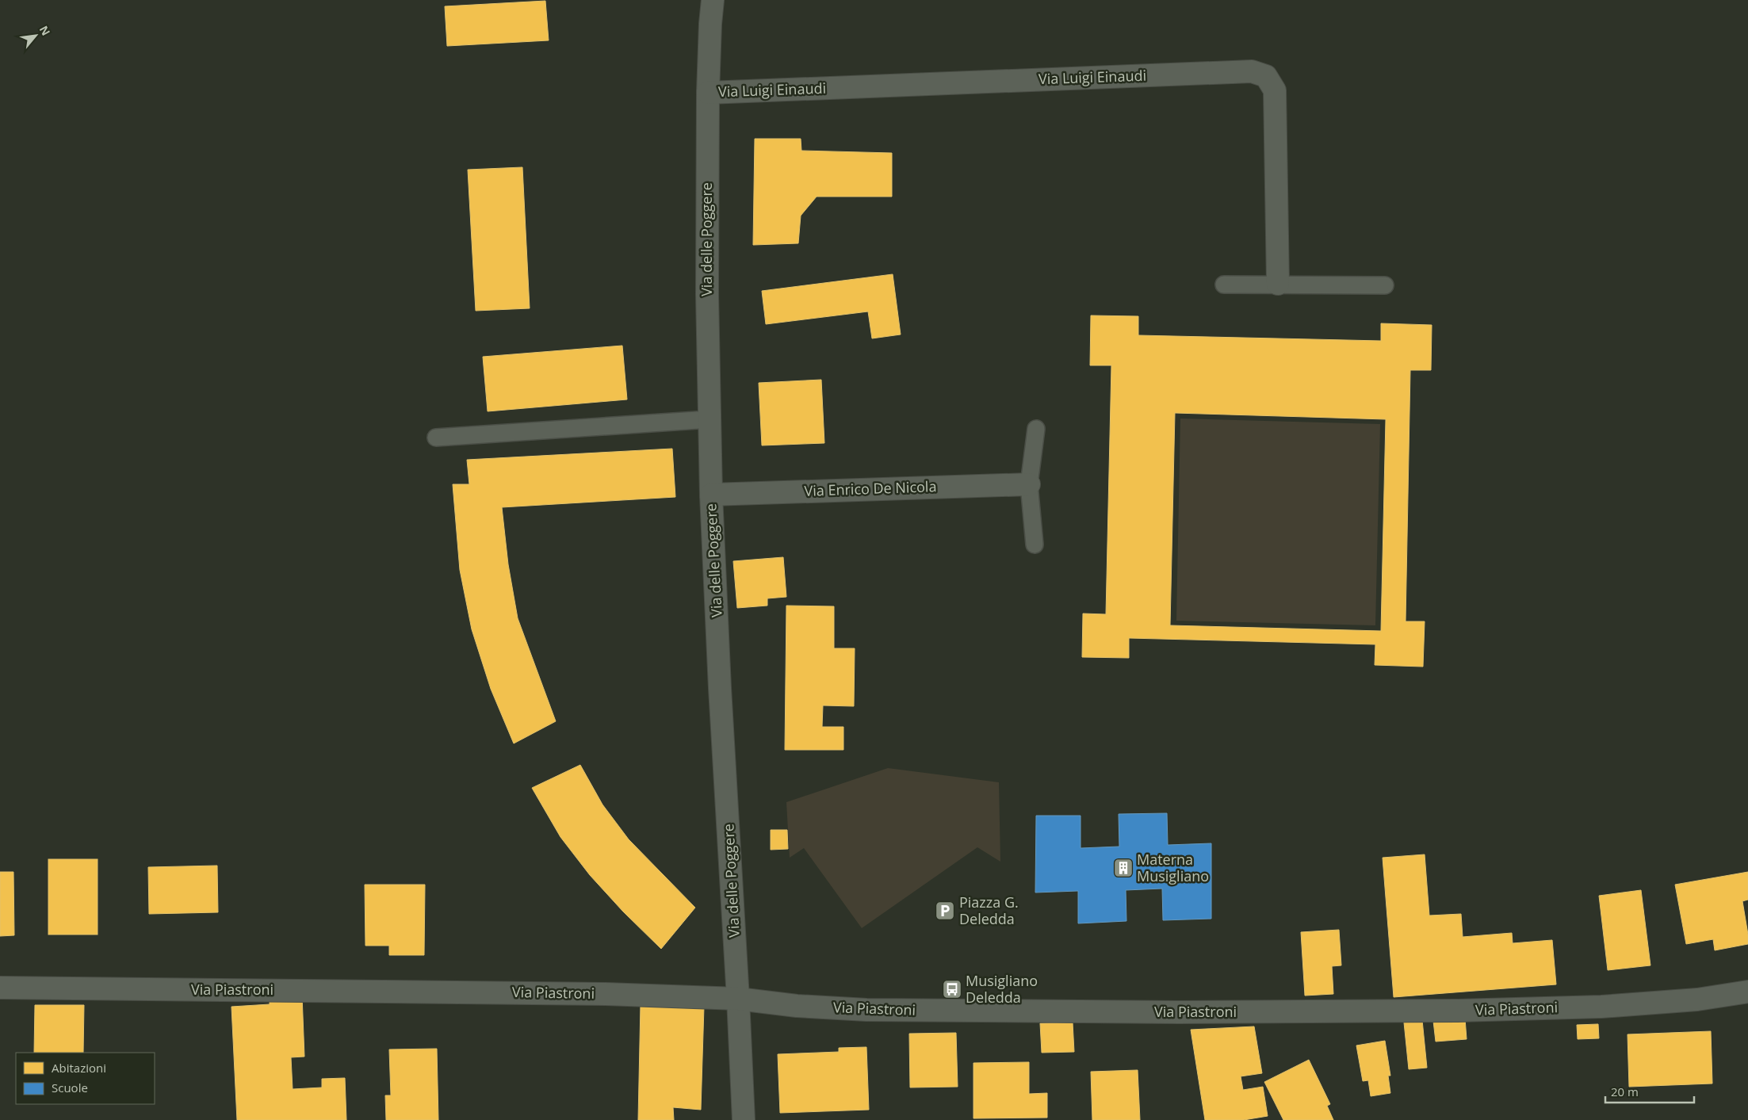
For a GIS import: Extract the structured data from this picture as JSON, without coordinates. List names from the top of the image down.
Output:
{
  "streets": {
    "street": [
      "Via Luigi Einaudi",
      "Via delle Poggere",
      "Via Enrico De Nicola",
      "Via Piastroni"
    ]
  },
  "crossings": [
    ["Via Luigi Einaudi", "Via delle Poggere"],
    ["Via delle Poggere", "Via Enrico De Nicola"],
    ["Via delle Poggere", "Via Piastroni"]
  ],
  "places": {
    "building": ["Materna Musigliano"],
    "parking": ["Piazza G. Deledda"],
    "bus stop": ["Musigliano Deledda"]
  },
  "legend": ["Abitazioni", "Scuole"],
  "scale_bar": "20 m",
  "north": "top right"
}
